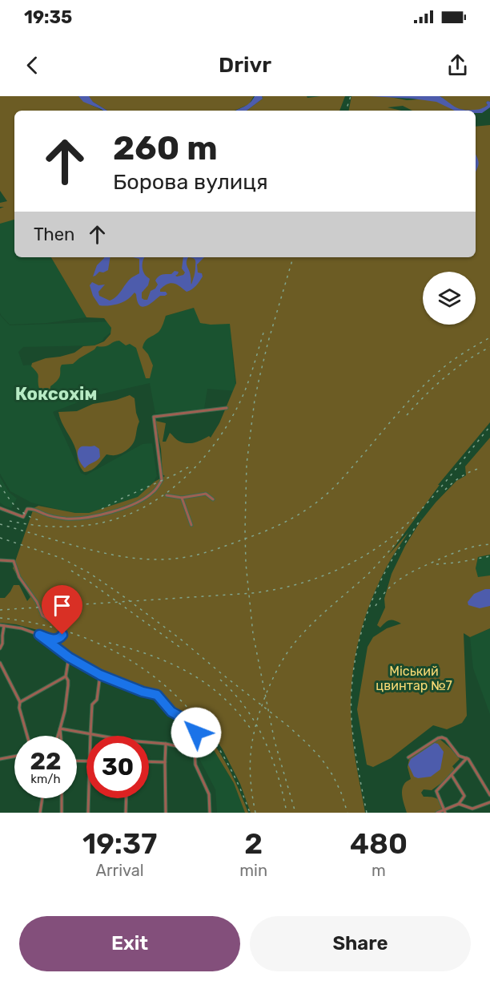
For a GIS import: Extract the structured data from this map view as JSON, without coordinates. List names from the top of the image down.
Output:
{
  "districts": ["Коксохім"],
  "parks": ["Міський цвинтар №7"],
  "page": {
    "status": "19:35",
    "header": "Drivr",
    "turn": ["260 m", "Борова вулиця"],
    "then": "Then",
    "speed": "22 km/h",
    "limit": "30",
    "eta": [
      "19:37",
      "Arrival",
      "2",
      "min",
      "480",
      "m"
    ],
    "buttons": ["Exit", "Share"]
  }
}
